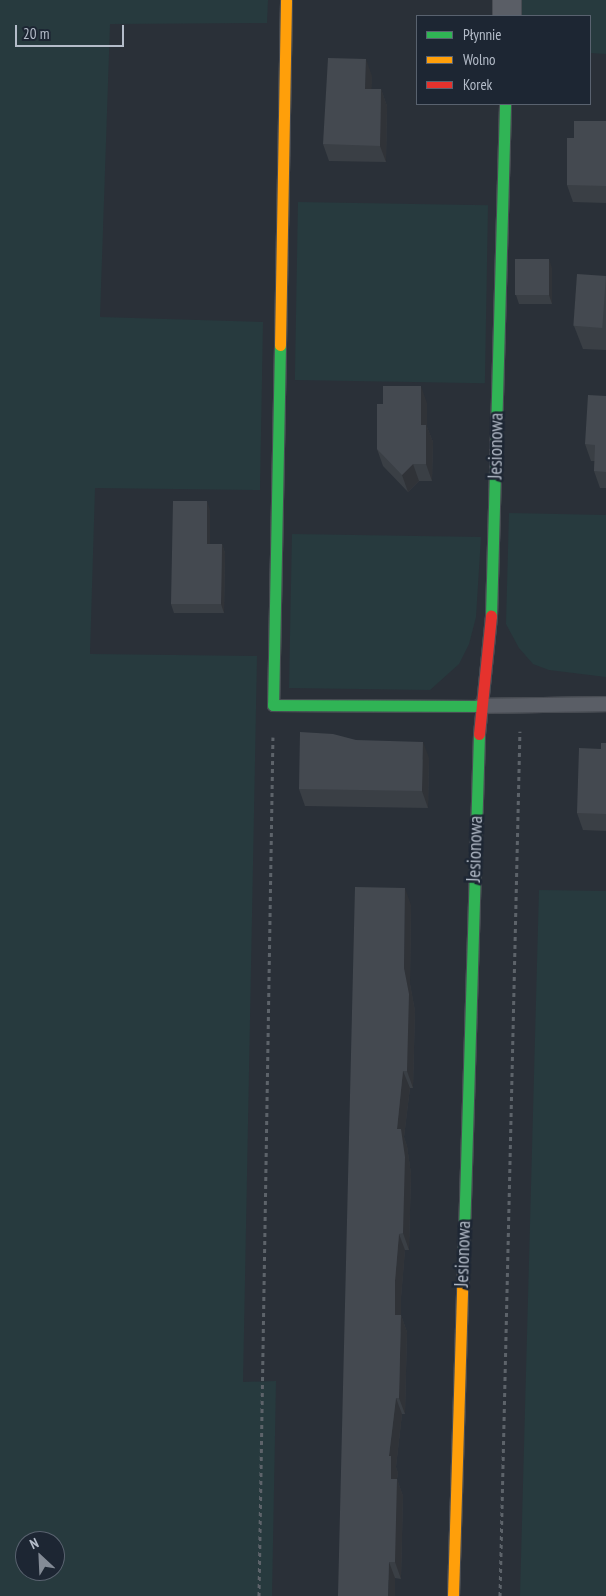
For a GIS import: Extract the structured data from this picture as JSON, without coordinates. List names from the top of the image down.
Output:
{
  "streets": {
    "street": ["Jesionowa"]
  },
  "legend": ["Płynnie", "Wolno", "Korek"],
  "scale_bar": "20 m",
  "north": "top left"
}
